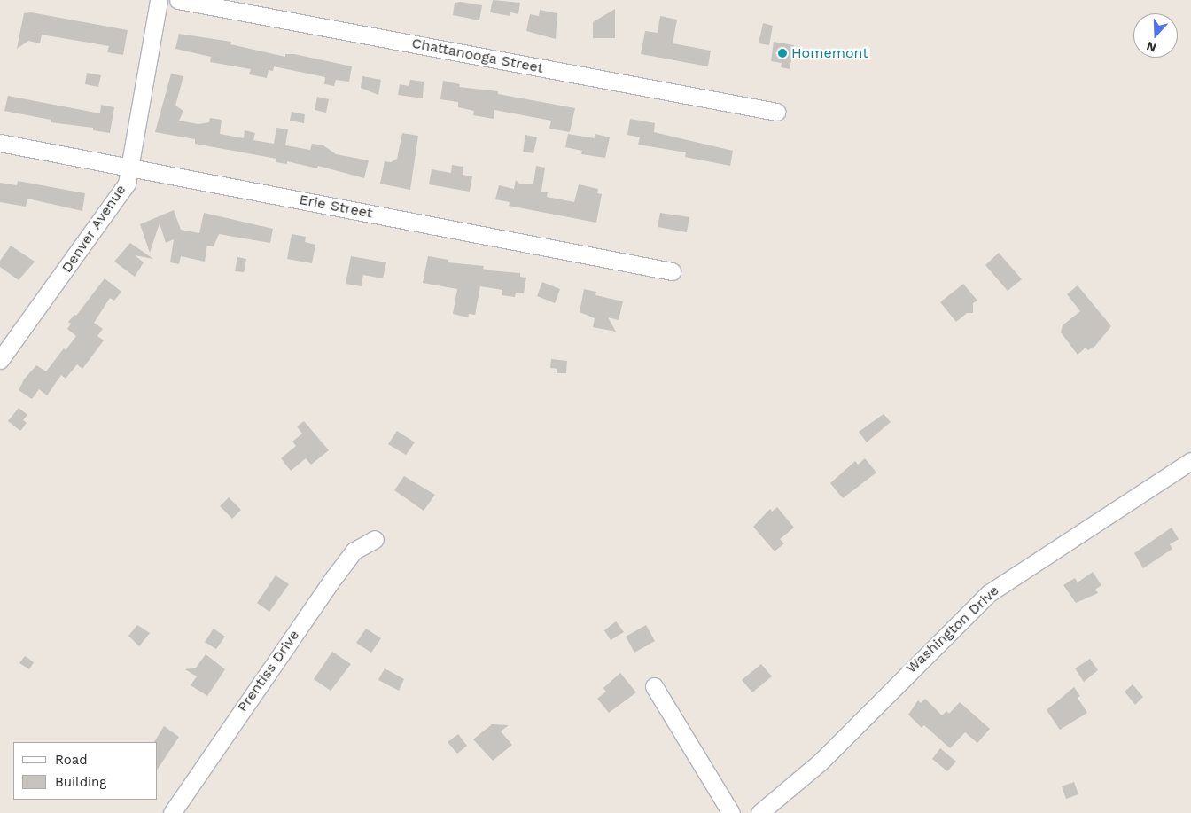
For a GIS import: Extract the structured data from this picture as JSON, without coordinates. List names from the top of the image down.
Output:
{
  "streets": {
    "street": [
      "Chattanooga Street",
      "Erie Street",
      "Denver Avenue",
      "Washington Drive",
      "Prentiss Drive"
    ]
  },
  "crossings": [
    ["Erie Street", "Denver Avenue"]
  ],
  "places": ["Homemont"],
  "legend": ["Road", "Building"],
  "north": "bottom"
}
